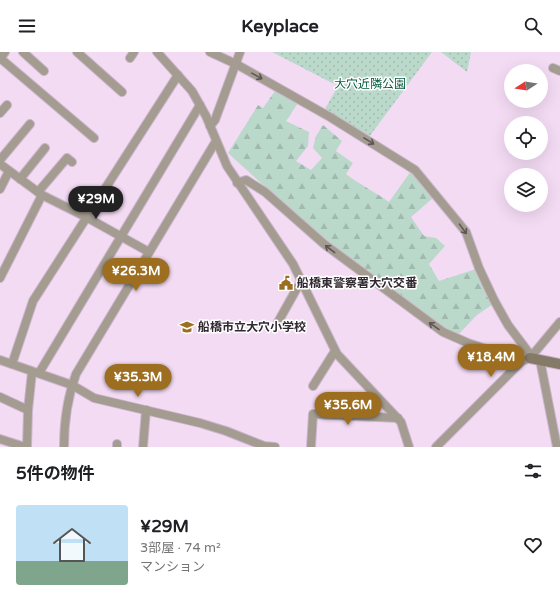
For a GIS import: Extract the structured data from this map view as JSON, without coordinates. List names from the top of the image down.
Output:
{
  "parks": ["大穴近隣公園"],
  "places": {
    "public building": ["船橋東警察署大穴交番"],
    "school or university": ["船橋市立大穴小学校"]
  },
  "north": "left",
  "page": {
    "header": "Keyplace",
    "price": [
      "¥29M",
      "¥26.3M",
      "¥18.4M",
      "¥35.3M",
      "¥35.6M"
    ],
    "heading": "5件の物件",
    "list": [
      {
        "name": "¥29M",
        "note": "3部屋 · 74 m² · マンション"
      }
    ]
  }
}
